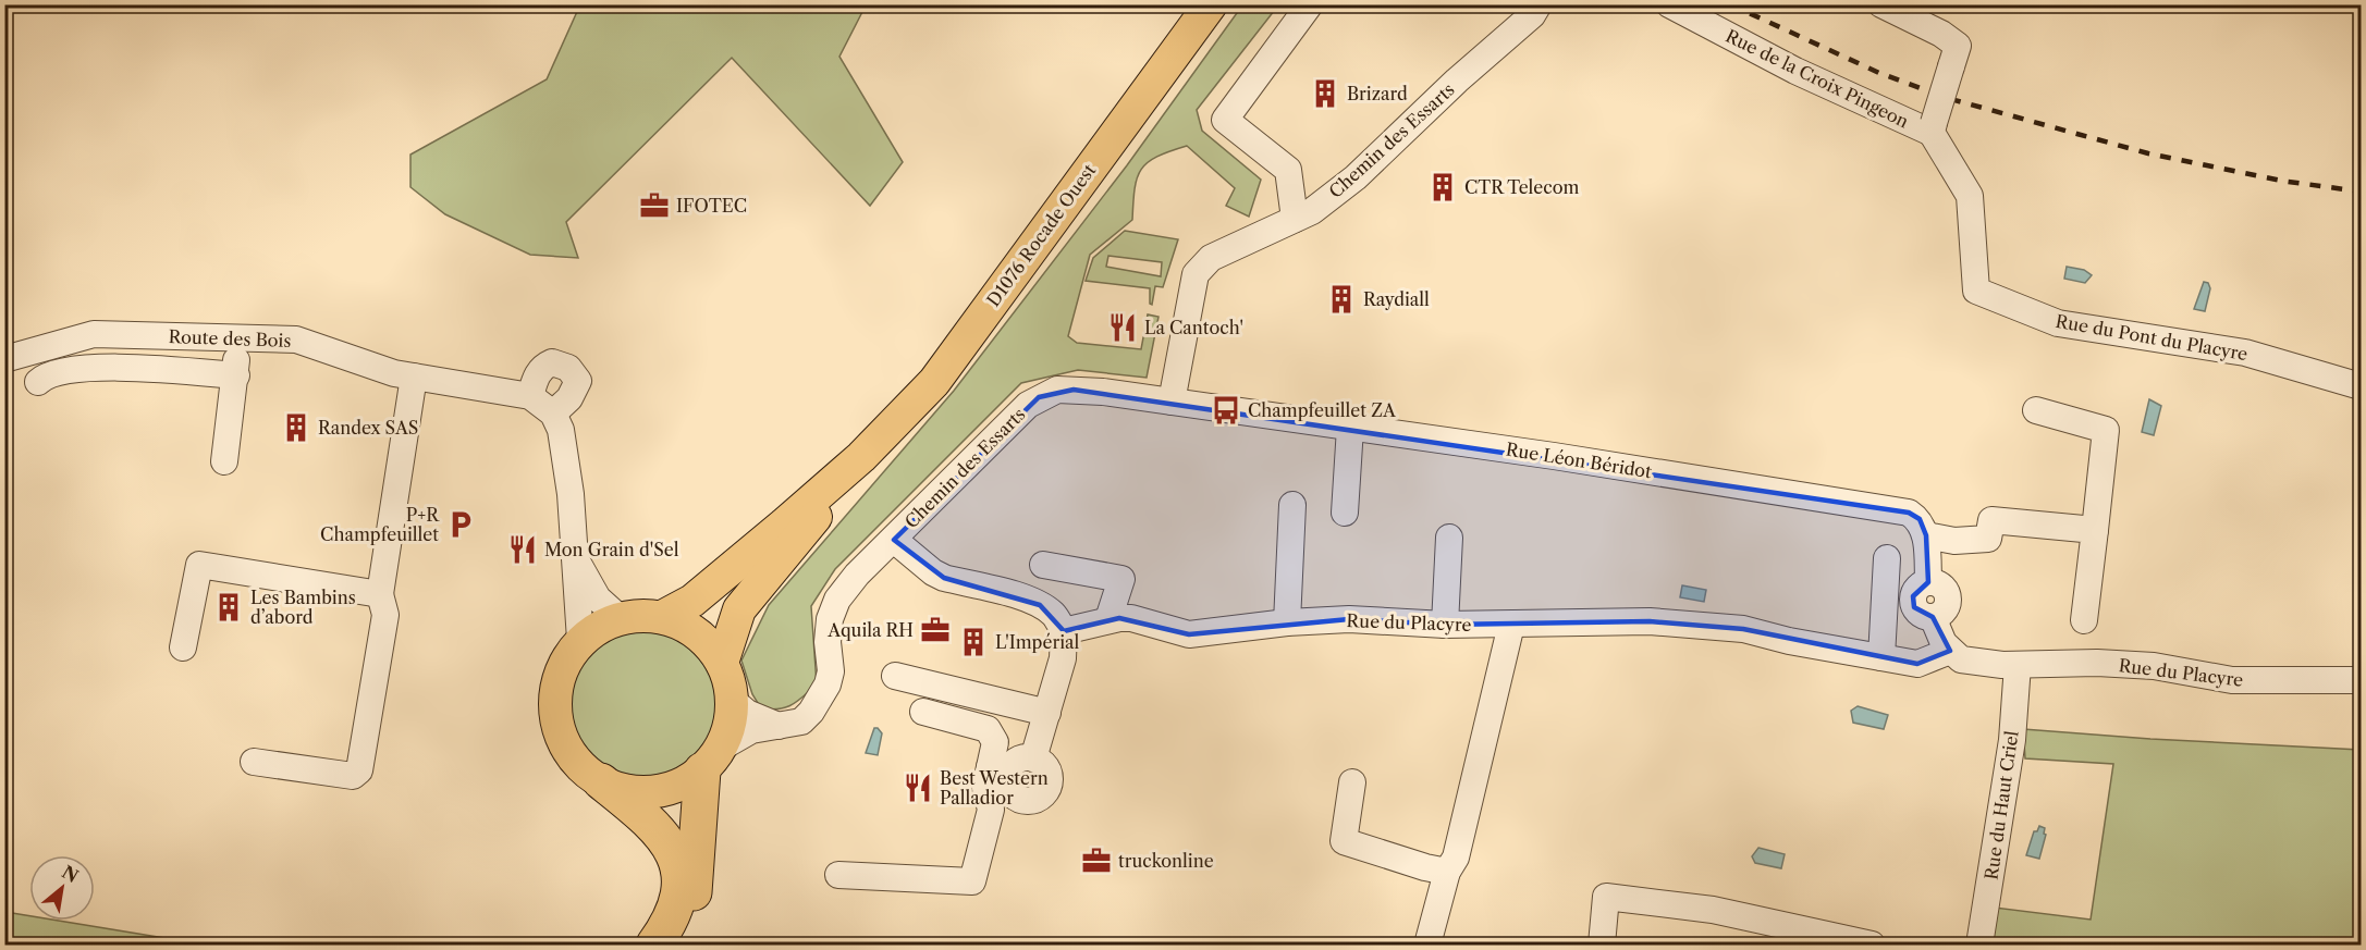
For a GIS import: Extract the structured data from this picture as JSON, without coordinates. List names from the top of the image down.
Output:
{
  "streets": {
    "main road": ["D1076 Rocade Ouest"],
    "street": [
      "Rue de la Croix Pingeon",
      "Chemin des Essarts",
      "Rue du Pont du Placyre",
      "Route des Bois",
      "Rue Léon Béridot",
      "Rue du Placyre",
      "Rue du Haut Criel"
    ]
  },
  "crossings": [
    ["Rue de la Croix Pingeon", "Rue du Pont du Placyre"],
    ["Chemin des Essarts", "Rue Léon Béridot"],
    ["Rue du Placyre", "Rue du Haut Criel"]
  ],
  "places": {
    "building": [
      "Brizard",
      "CTR Telecom",
      "Raydiall",
      "Randex SAS",
      "Les Bambins d’abord",
      "L'Impérial"
    ],
    "office": ["IFOTEC", "Aquila RH", "truckonline"],
    "restaurant": ["La Cantoch'", "Mon Grain d'Sel", "Best Western Palladior"],
    "bus stop": ["Champfeuillet ZA"],
    "parking": ["P+R Champfeuillet"]
  },
  "north": "top right"
}
